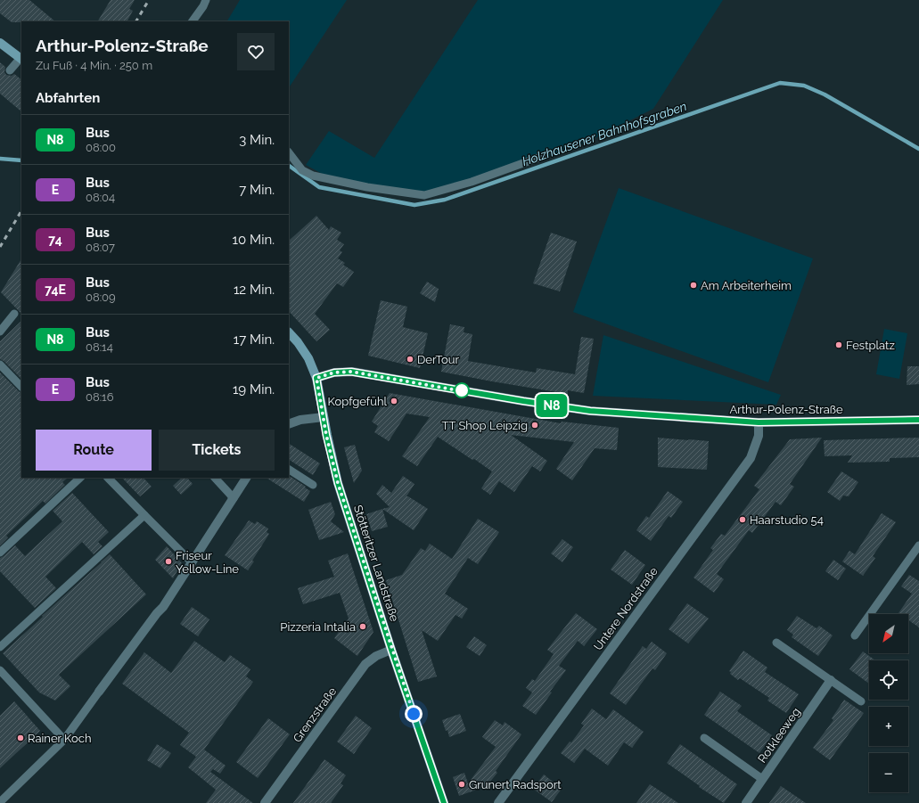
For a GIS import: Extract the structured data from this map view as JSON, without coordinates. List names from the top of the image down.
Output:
{
  "streets": {
    "main road": ["Stötteritzer Landstraße"],
    "street": [
      "Arthur-Polenz-Straße",
      "Untere Nordstraße",
      "Grenzstraße",
      "Rotkleeweg"
    ]
  },
  "crossings": [
    ["Arthur-Polenz-Straße", "Stötteritzer Landstraße"],
    ["Arthur-Polenz-Straße", "Untere Nordstraße"],
    ["Stötteritzer Landstraße", "Grenzstraße"]
  ],
  "water": ["Holzhausener Bahnhofsgraben"],
  "places": [
    "Am Arbeiterheim",
    "Festplatz",
    "DerTour",
    "Kopfgefühl",
    "TT Shop Leipzig",
    "Haarstudio 54",
    "Friseur Yellow-Line",
    "Pizzeria Intalia",
    "Rainer Koch",
    "Grunert Radsport"
  ],
  "lines": ["bus line N8"],
  "north": "bottom left",
  "page": {
    "on_map": "N8",
    "heading": [
      ["Arthur-Polenz-Straße", "Zu Fuß · 4 Min. · 250 m"],
      "Abfahrten"
    ],
    "list": [
      {
        "mark": "N8",
        "name": "Bus",
        "note": "08:00",
        "value": "3 Min."
      },
      {
        "mark": "E",
        "name": "Bus",
        "note": "08:04",
        "value": "7 Min."
      },
      {
        "mark": "74",
        "name": "Bus",
        "note": "08:07",
        "value": "10 Min."
      },
      {
        "mark": "74E",
        "name": "Bus",
        "note": "08:09",
        "value": "12 Min."
      },
      {
        "mark": "N8",
        "name": "Bus",
        "note": "08:14",
        "value": "17 Min."
      },
      {
        "mark": "E",
        "name": "Bus",
        "note": "08:16",
        "value": "19 Min."
      }
    ],
    "buttons": ["Route", "Tickets"],
    "map_buttons": ["+", "−"]
  }
}
